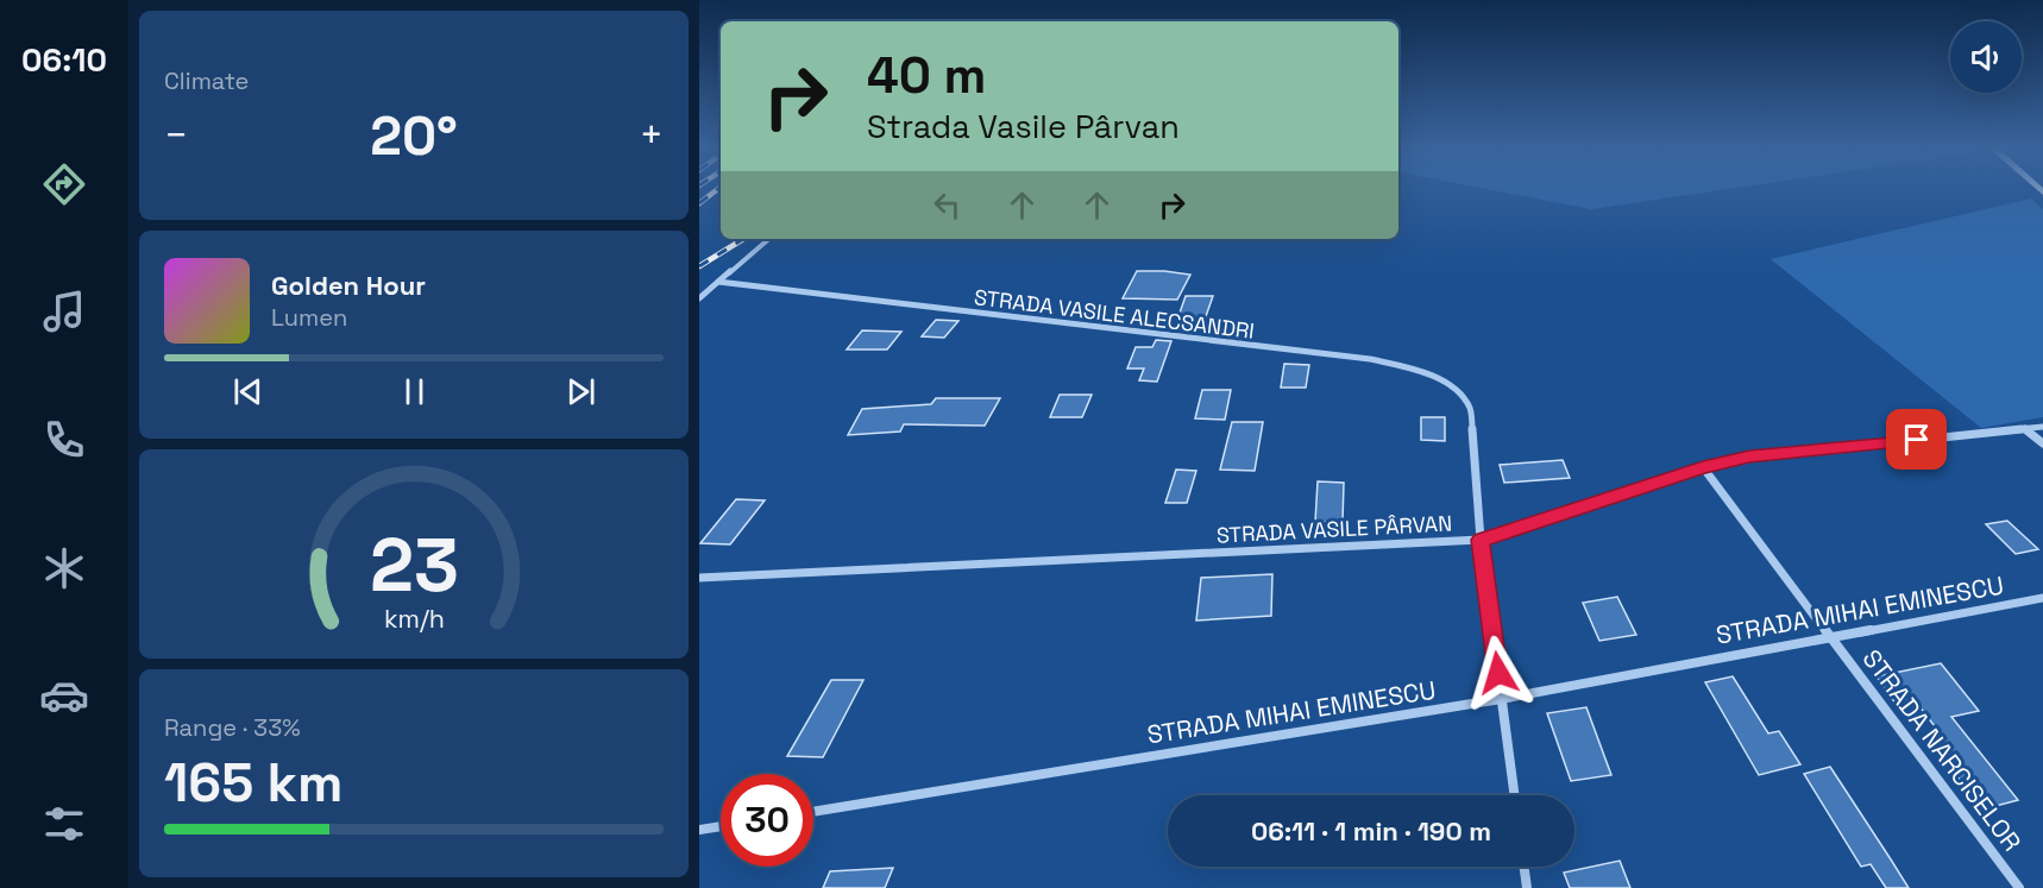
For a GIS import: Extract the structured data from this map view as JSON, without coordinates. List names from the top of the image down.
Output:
{
  "streets": {
    "street": [
      "STRADA VASILE ALECSANDRI",
      "STRADA VASILE PÂRVAN",
      "STRADA MIHAI EMINESCU",
      "STRADA NARCISELOR"
    ]
  },
  "crossings": [
    ["STRADA VASILE ALECSANDRI", "STRADA VASILE PÂRVAN"],
    ["STRADA VASILE ALECSANDRI", "STRADA MIHAI EMINESCU"],
    ["STRADA VASILE PÂRVAN", "STRADA NARCISELOR"],
    ["STRADA MIHAI EMINESCU", "STRADA NARCISELOR"]
  ],
  "page": {
    "tabs": "06:10",
    "tile": [
      "Climate",
      ["Range · 33%", "165 km"]
    ],
    "turn": ["40 m", "Strada Vasile Pârvan"],
    "heat": ["−", "20°", "+"],
    "song": ["Golden Hour", "Lumen"],
    "limit": "30",
    "trip": "06:11 · 1 min · 190 m",
    "gauge": ["23", "km/h"]
  }
}
